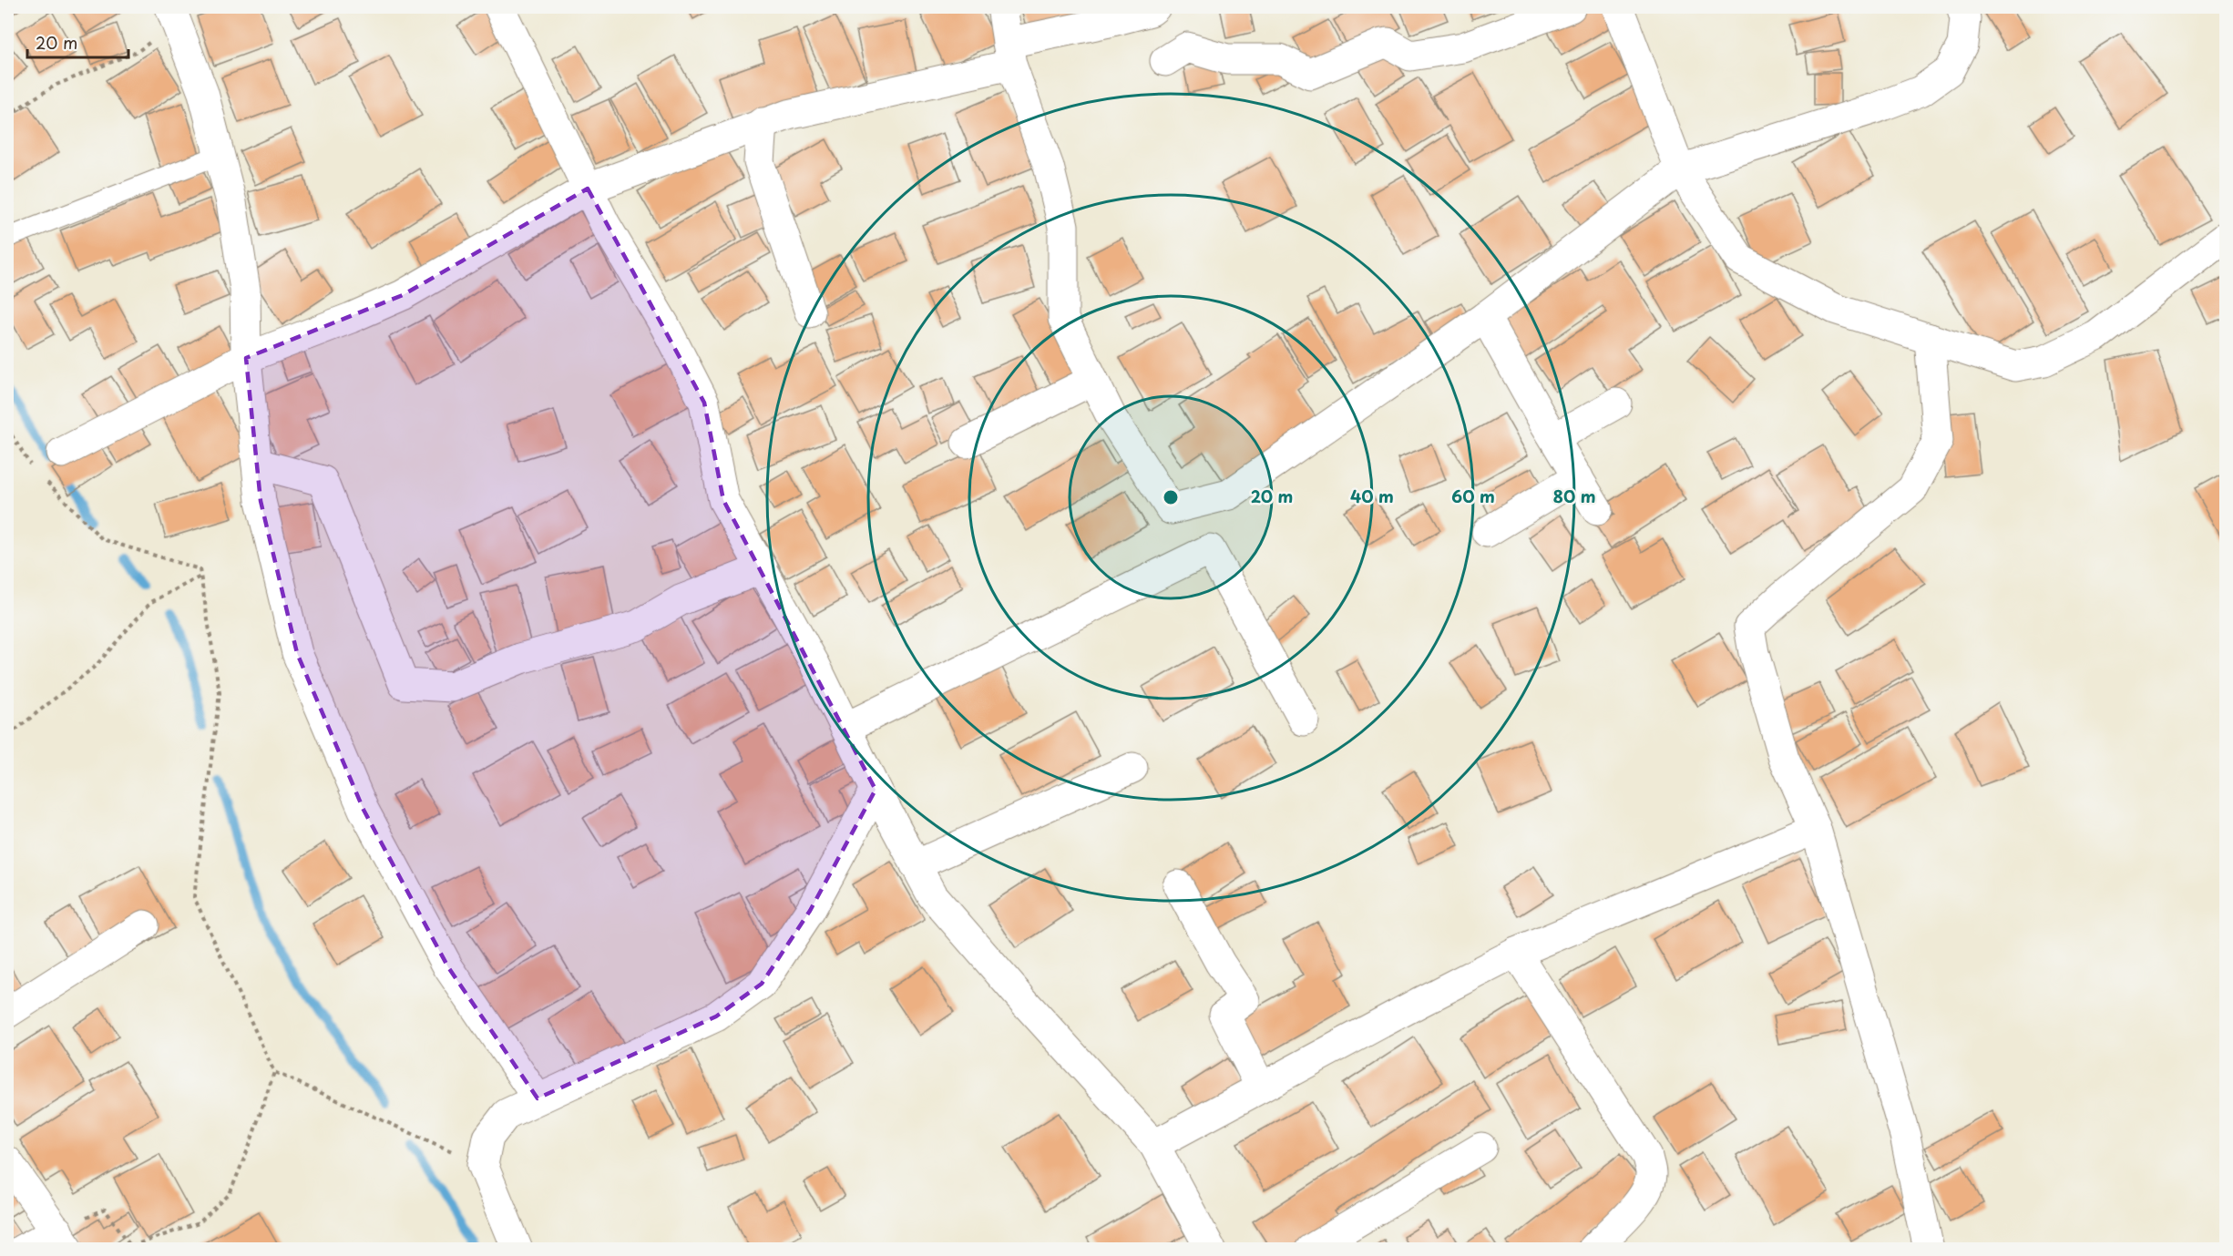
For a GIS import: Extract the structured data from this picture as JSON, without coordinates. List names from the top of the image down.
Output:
{
  "scale_bar": "20 m",
  "rings": [
    "20 m",
    "40 m",
    "60 m",
    "80 m"
  ]
}
